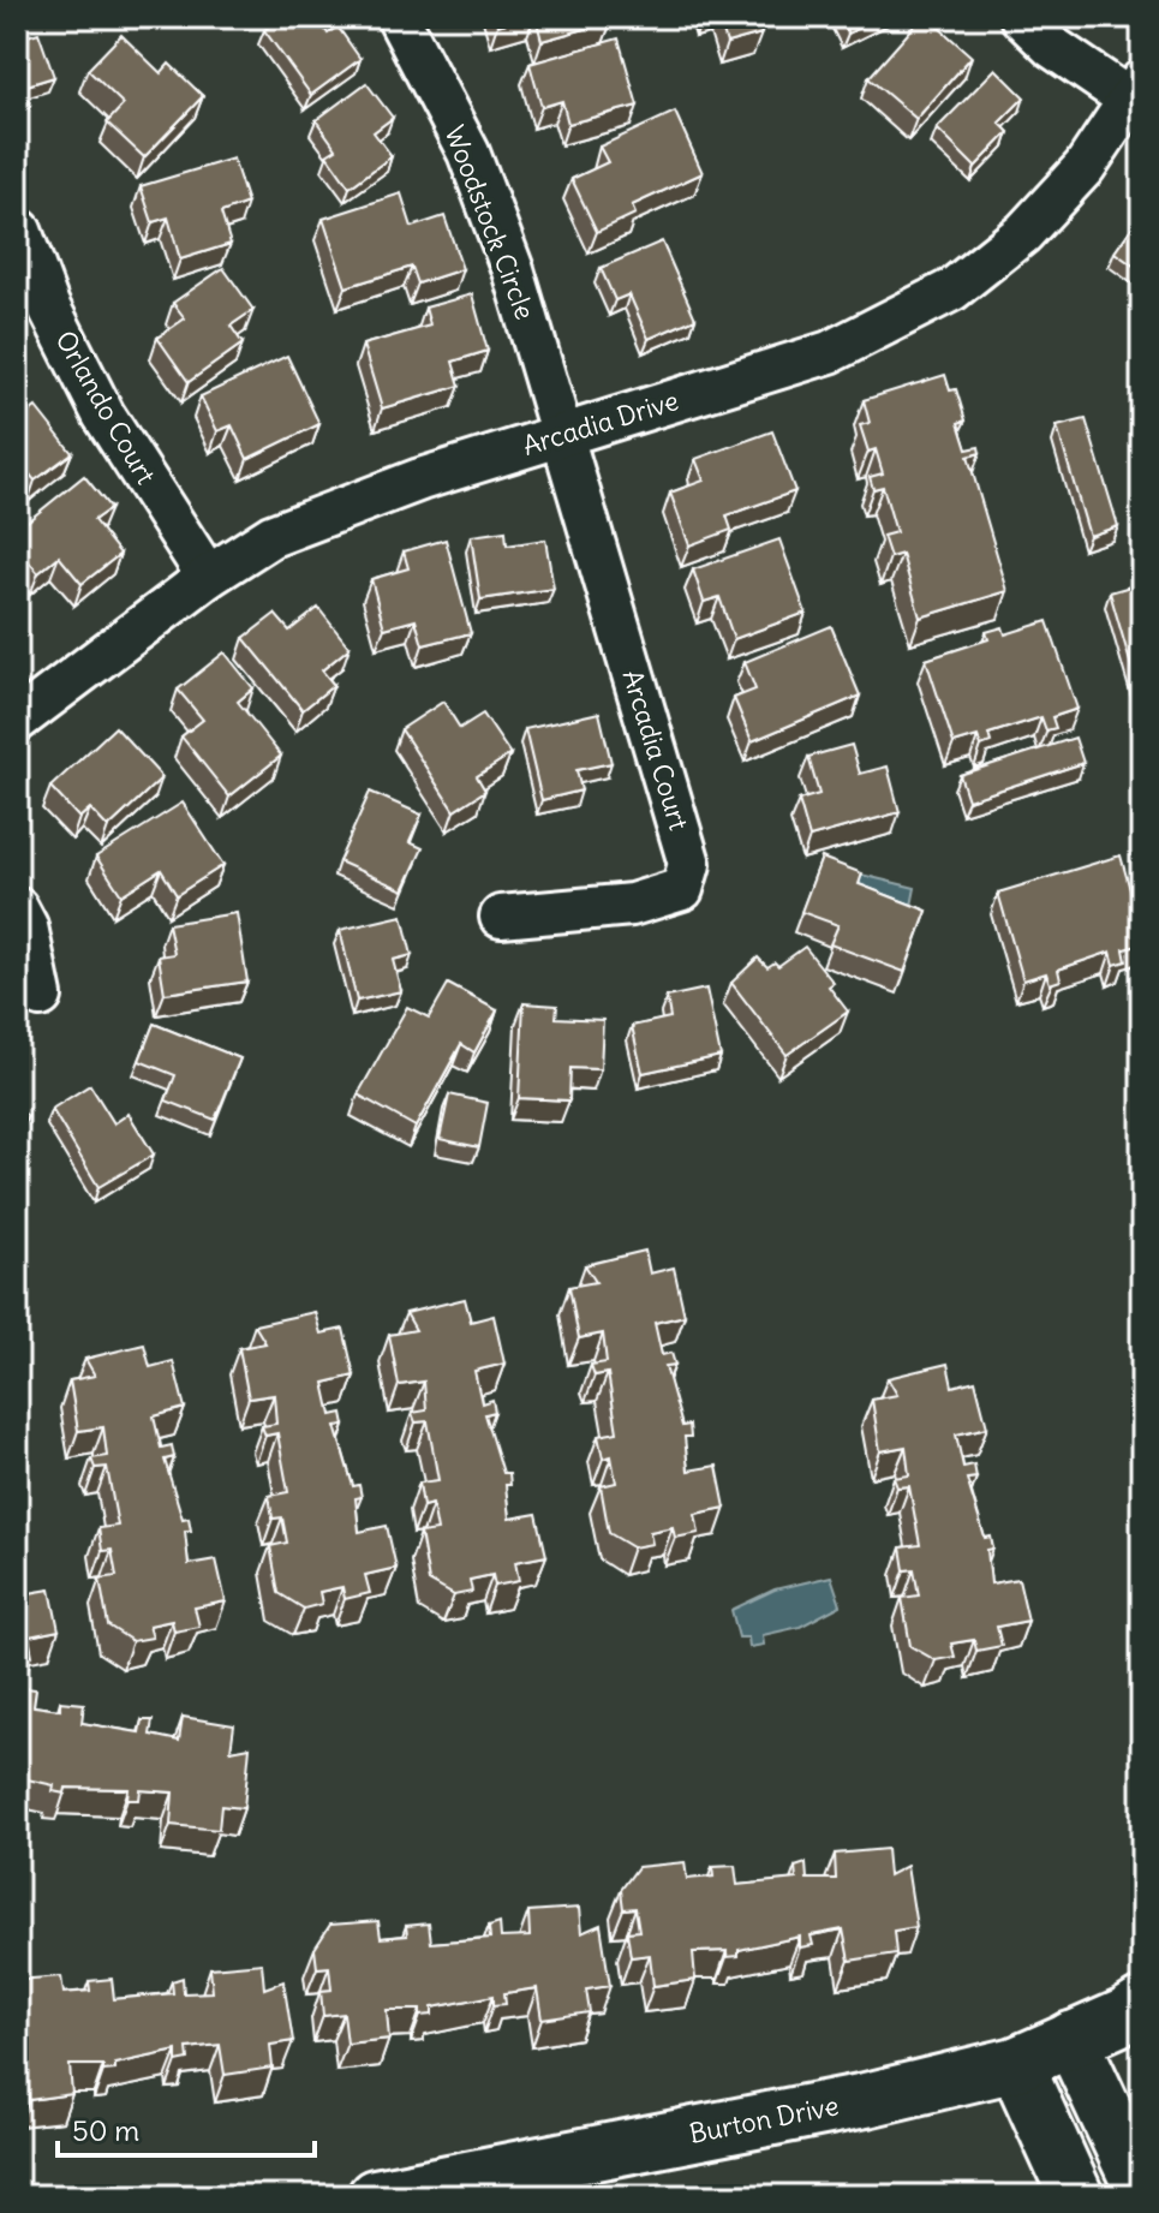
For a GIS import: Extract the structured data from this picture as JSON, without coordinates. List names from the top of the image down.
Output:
{
  "streets": {
    "street": [
      "Woodstock Circle",
      "Orlando Court",
      "Arcadia Drive",
      "Arcadia Court",
      "Burton Drive"
    ]
  },
  "crossings": [
    ["Woodstock Circle", "Arcadia Drive"],
    ["Woodstock Circle", "Arcadia Court"],
    ["Orlando Court", "Arcadia Drive"],
    ["Arcadia Drive", "Arcadia Court"]
  ],
  "scale_bar": "50 m"
}
